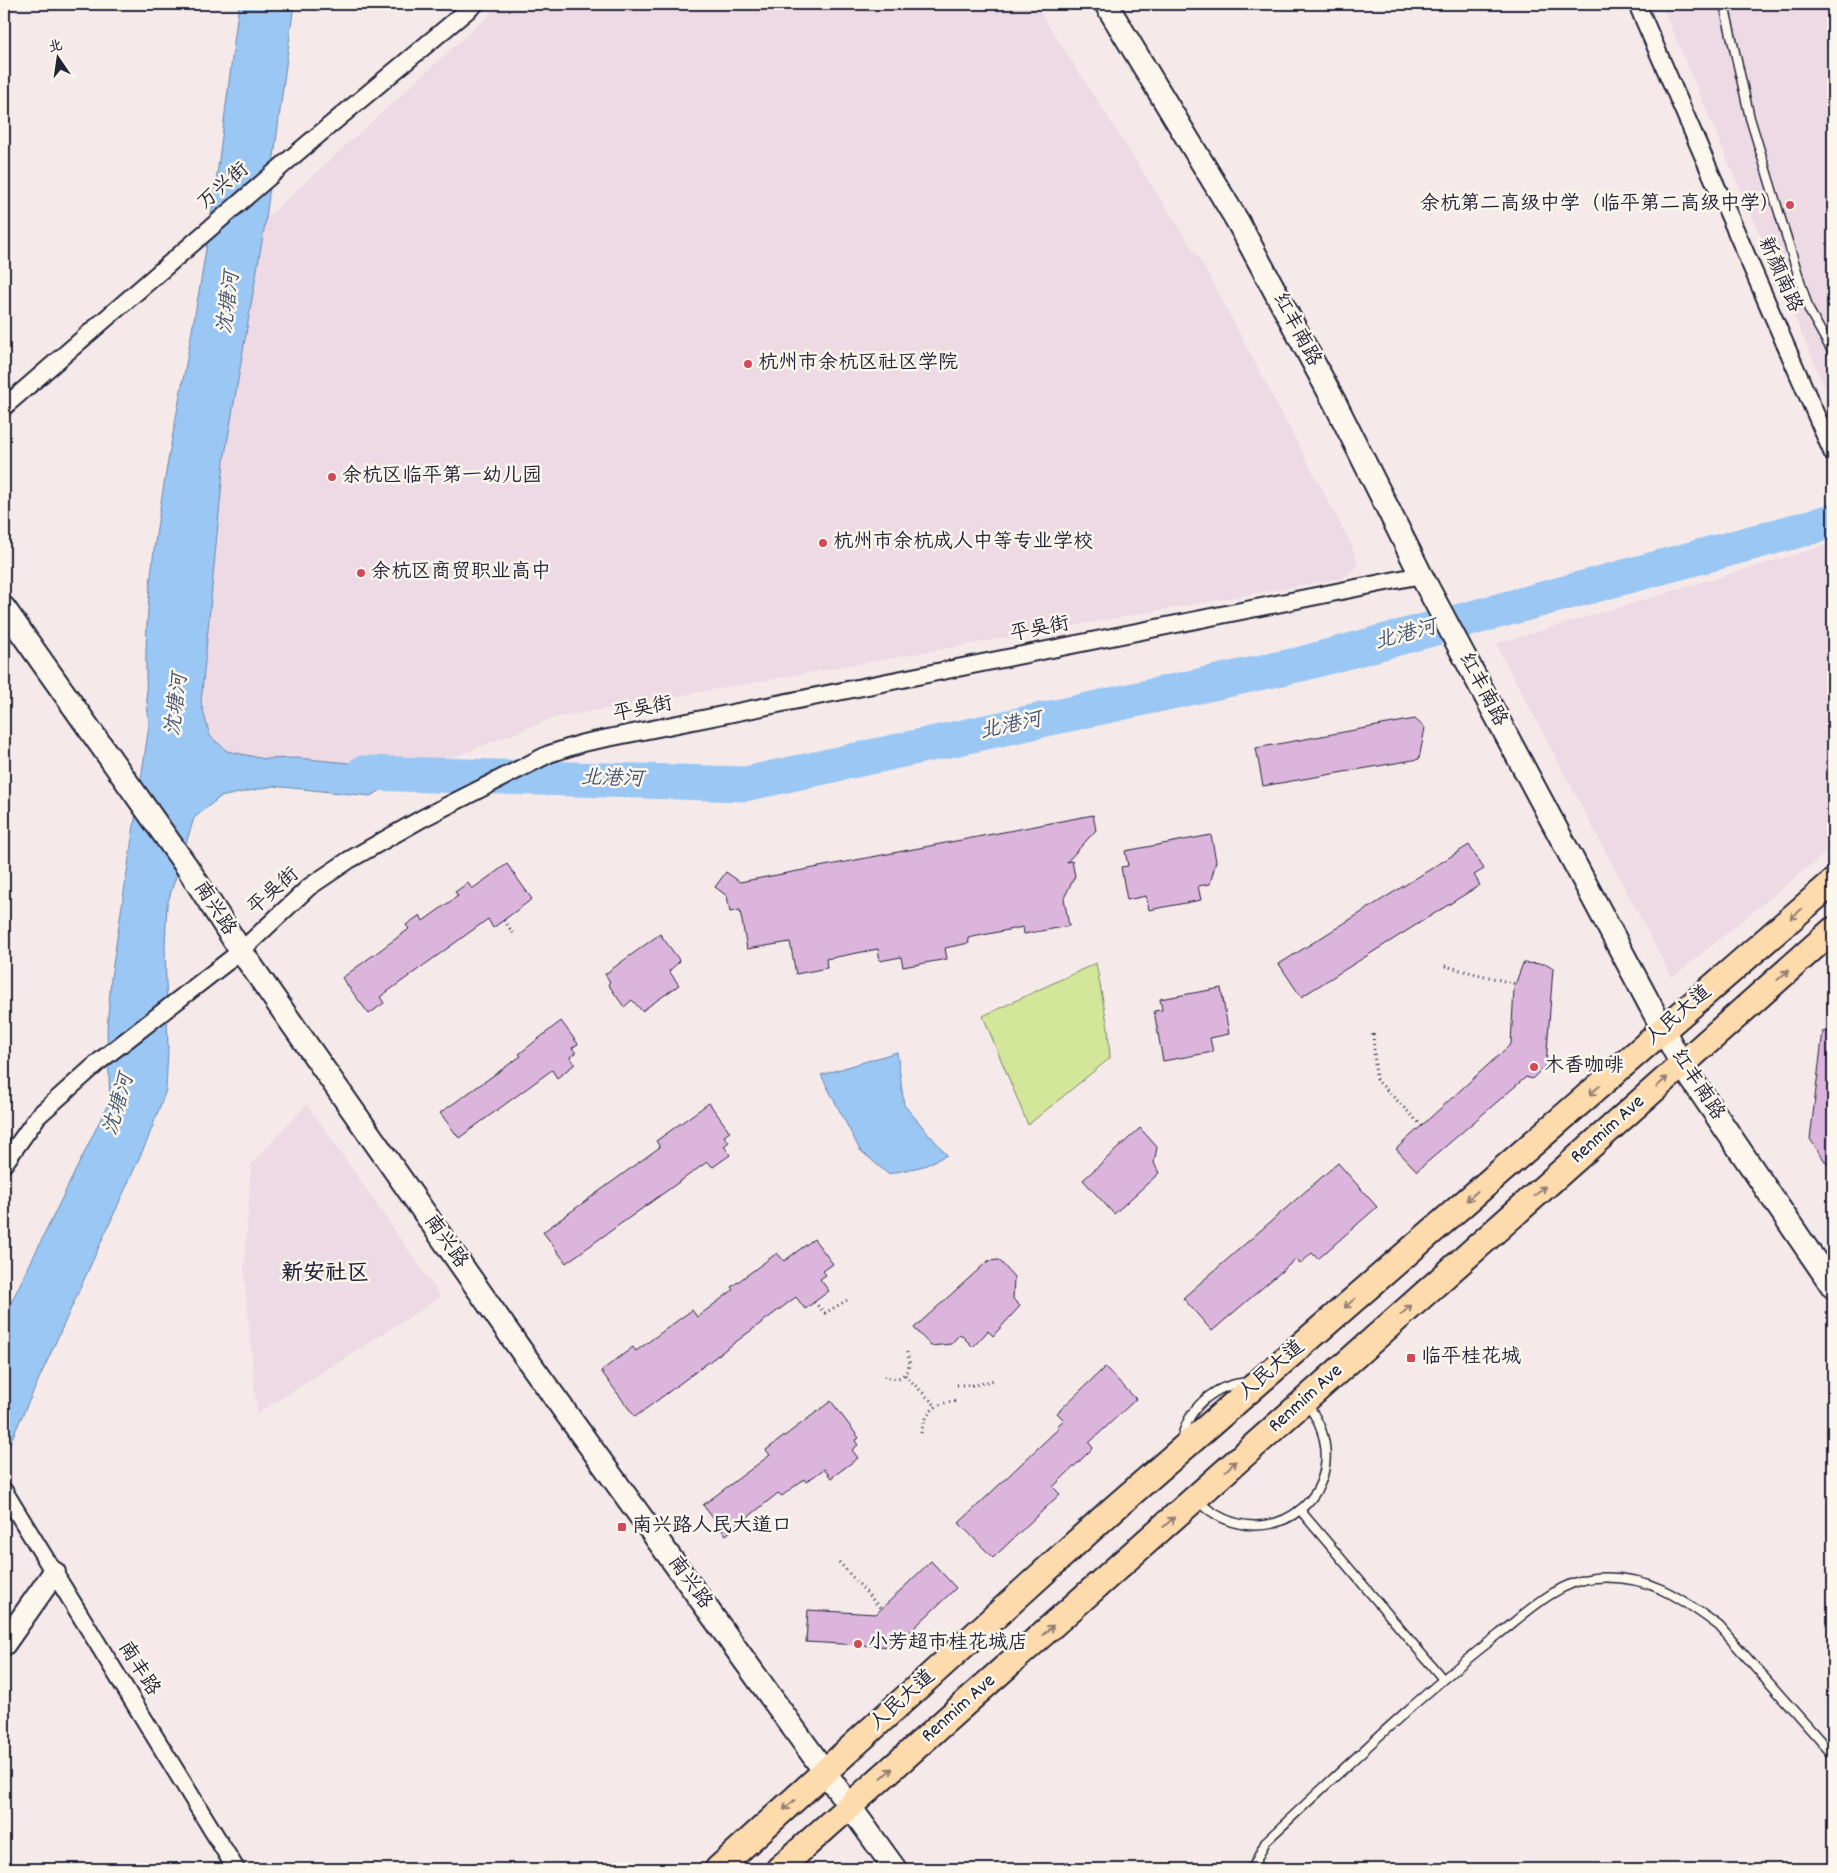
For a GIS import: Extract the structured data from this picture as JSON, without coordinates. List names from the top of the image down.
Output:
{
  "streets": {
    "main road": ["人民大道", "Renmim Ave"],
    "street": [
      "万兴街",
      "新颜南路",
      "红丰南路",
      "平吴街",
      "南兴路",
      "南丰路"
    ]
  },
  "crossings": [
    ["红丰南路", "平吴街"],
    ["红丰南路", "人民大道"],
    ["红丰南路", "Renmim Ave"],
    ["平吴街", "南兴路"],
    ["南兴路", "人民大道"],
    ["南兴路", "Renmim Ave"]
  ],
  "one_way": ["人民大道", "Renmim Ave"],
  "districts": ["新安社区"],
  "water": ["沈塘河", "北港河"],
  "places": {
    "other": [
      "余杭第二高级中学（临平第二高级中学）",
      "杭州市余杭区社区学院",
      "余杭区临平第一幼儿园",
      "杭州市余杭成人中等专业学校",
      "余杭区商贸职业高中",
      "木香咖啡",
      "小芳超市桂花城店"
    ],
    "transit": ["临平桂花城", "南兴路人民大道口"]
  },
  "north": "top"
}
